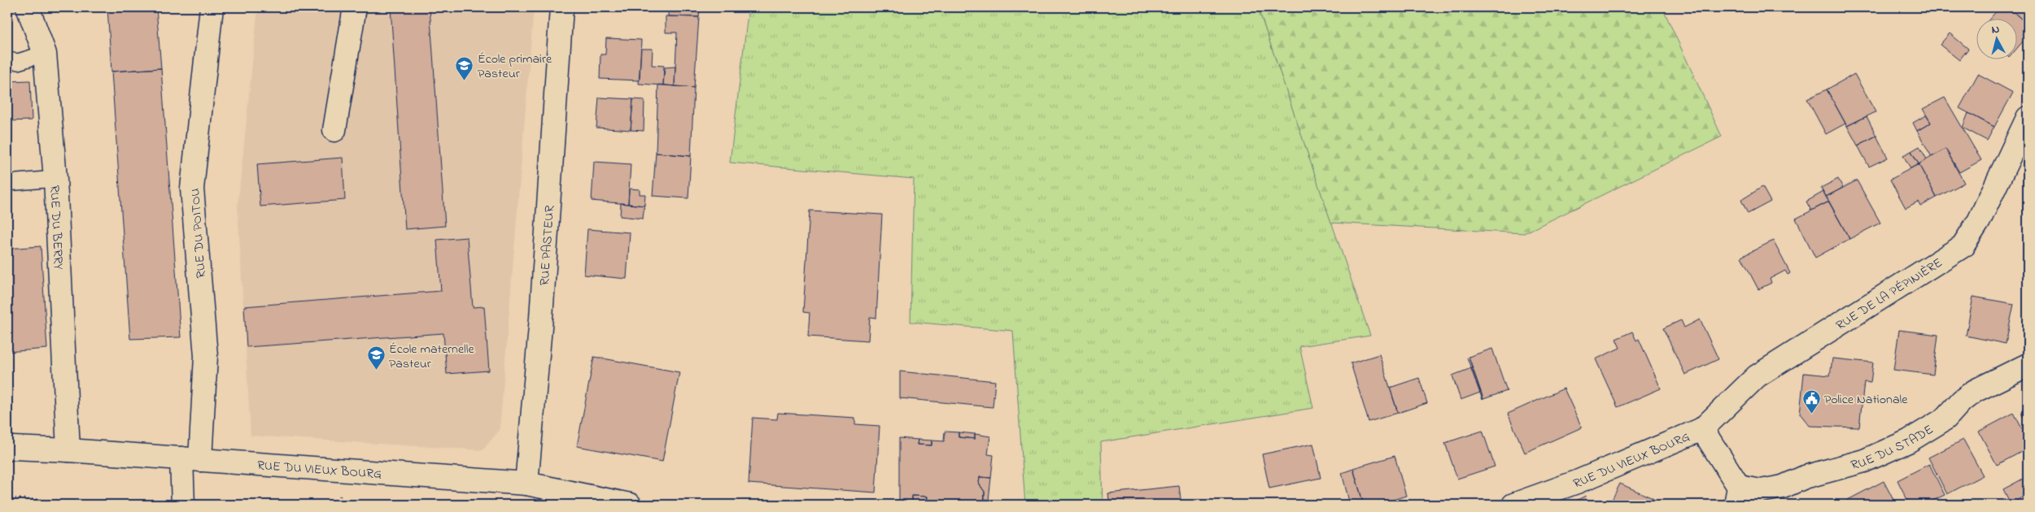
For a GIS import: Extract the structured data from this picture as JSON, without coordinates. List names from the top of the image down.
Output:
{
  "streets": {
    "street": [
      "RUE DU BERRY",
      "RUE DU POITOU",
      "RUE PASTEUR",
      "RUE DE LA PÉPINIÈRE",
      "RUE DU STADE",
      "RUE DU VIEUX BOURG"
    ]
  },
  "crossings": [
    ["RUE DU BERRY", "RUE DU VIEUX BOURG"],
    ["RUE DU POITOU", "RUE DU VIEUX BOURG"],
    ["RUE PASTEUR", "RUE DU VIEUX BOURG"],
    ["RUE DE LA PÉPINIÈRE", "RUE DU VIEUX BOURG"]
  ],
  "places": {
    "school or university": ["École primaire Pasteur", "École maternelle Pasteur"],
    "public building": ["Police Nationale"]
  },
  "north": "top"
}
